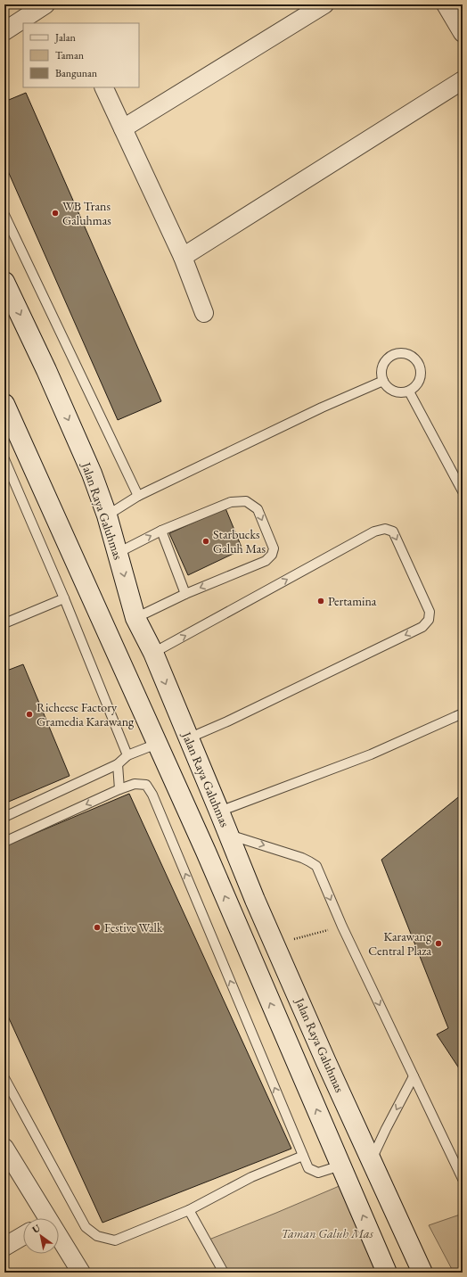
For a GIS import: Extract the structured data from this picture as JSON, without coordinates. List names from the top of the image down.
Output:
{
  "streets": {
    "main road": ["Jalan Raya Galuhmas"]
  },
  "parks": ["Taman Galuh Mas"],
  "places": [
    "WB Trans Galuhmas",
    "Starbucks Galuh Mas",
    "Pertamina",
    "Richeese Factory Gramedia Karawang",
    "Festive Walk",
    "Karawang Central Plaza"
  ],
  "legend": ["Jalan", "Taman", "Bangunan"],
  "north": "top left"
}
